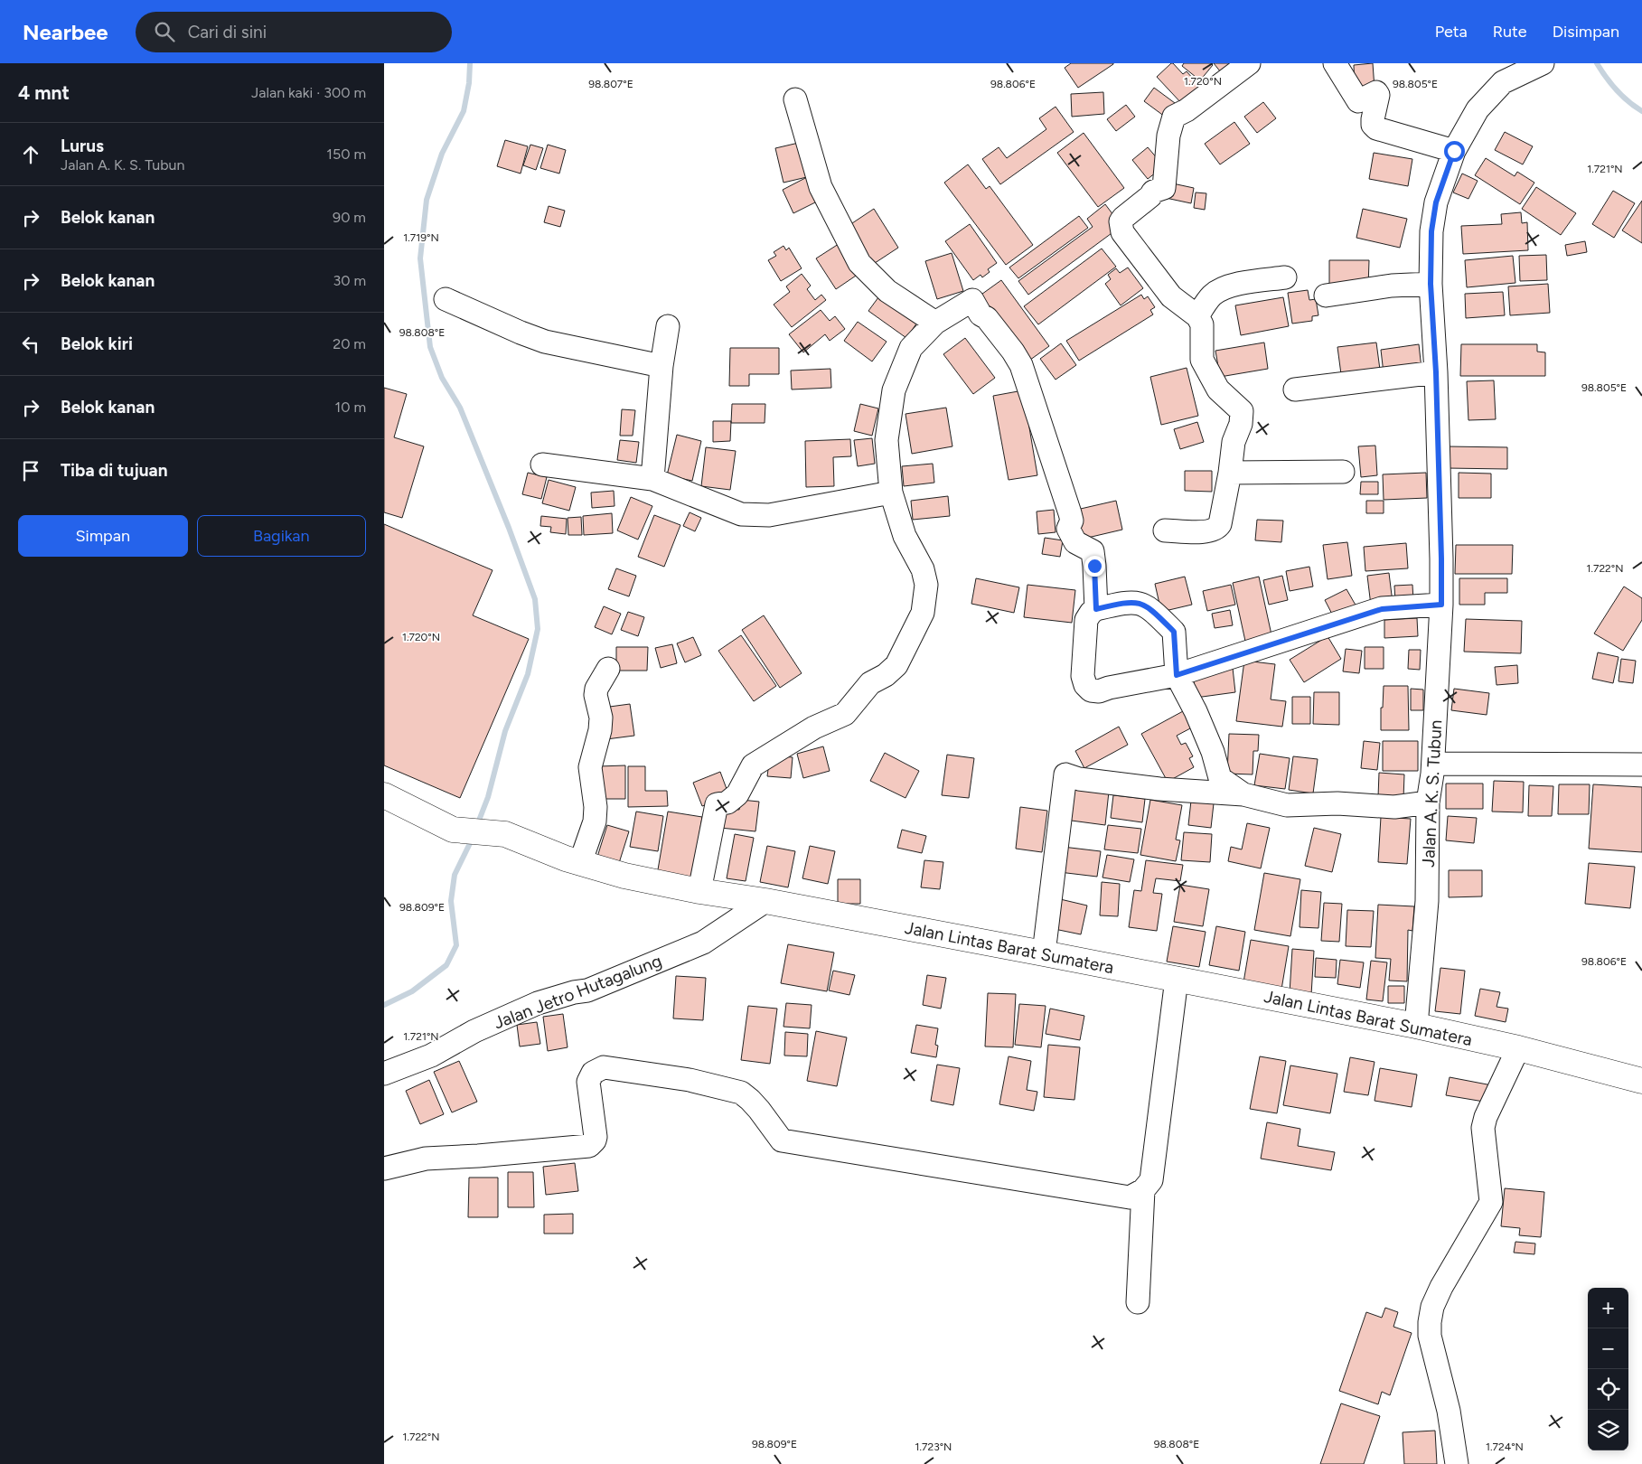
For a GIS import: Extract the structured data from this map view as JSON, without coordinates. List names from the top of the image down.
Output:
{
  "streets": {
    "highway": ["Jalan Lintas Barat Sumatera"],
    "street": ["Jalan A. K. S. Tubun", "Jalan Jetro Hutagalung"]
  },
  "crossings": [
    ["Jalan A. K. S. Tubun", "Jalan Lintas Barat Sumatera"],
    ["Jalan Lintas Barat Sumatera", "Jalan Jetro Hutagalung"]
  ],
  "page": {
    "header": "Nearbee",
    "search": "Cari di sini",
    "nav": ["Peta", "Rute", "Disimpan"],
    "heading": ["4 mnt", "Jalan kaki · 300 m"],
    "list": [
      ["Lurus", "Jalan A. K. S. Tubun", "150 m"],
      ["Belok kanan", "90 m"],
      ["Belok kanan", "30 m"],
      ["Belok kiri", "20 m"],
      ["Belok kanan", "10 m"],
      "Tiba di tujuan"
    ],
    "buttons": ["Simpan", "Bagikan"],
    "map_buttons": ["+", "−"]
  },
  "coordinates": [
    "1.720°N",
    "98.807°E",
    "98.806°E",
    "98.805°E",
    "1.721°N",
    "1.719°N",
    "98.808°E",
    "1.722°N",
    "98.809°E",
    "1.723°N",
    "1.724°N"
  ]
}
